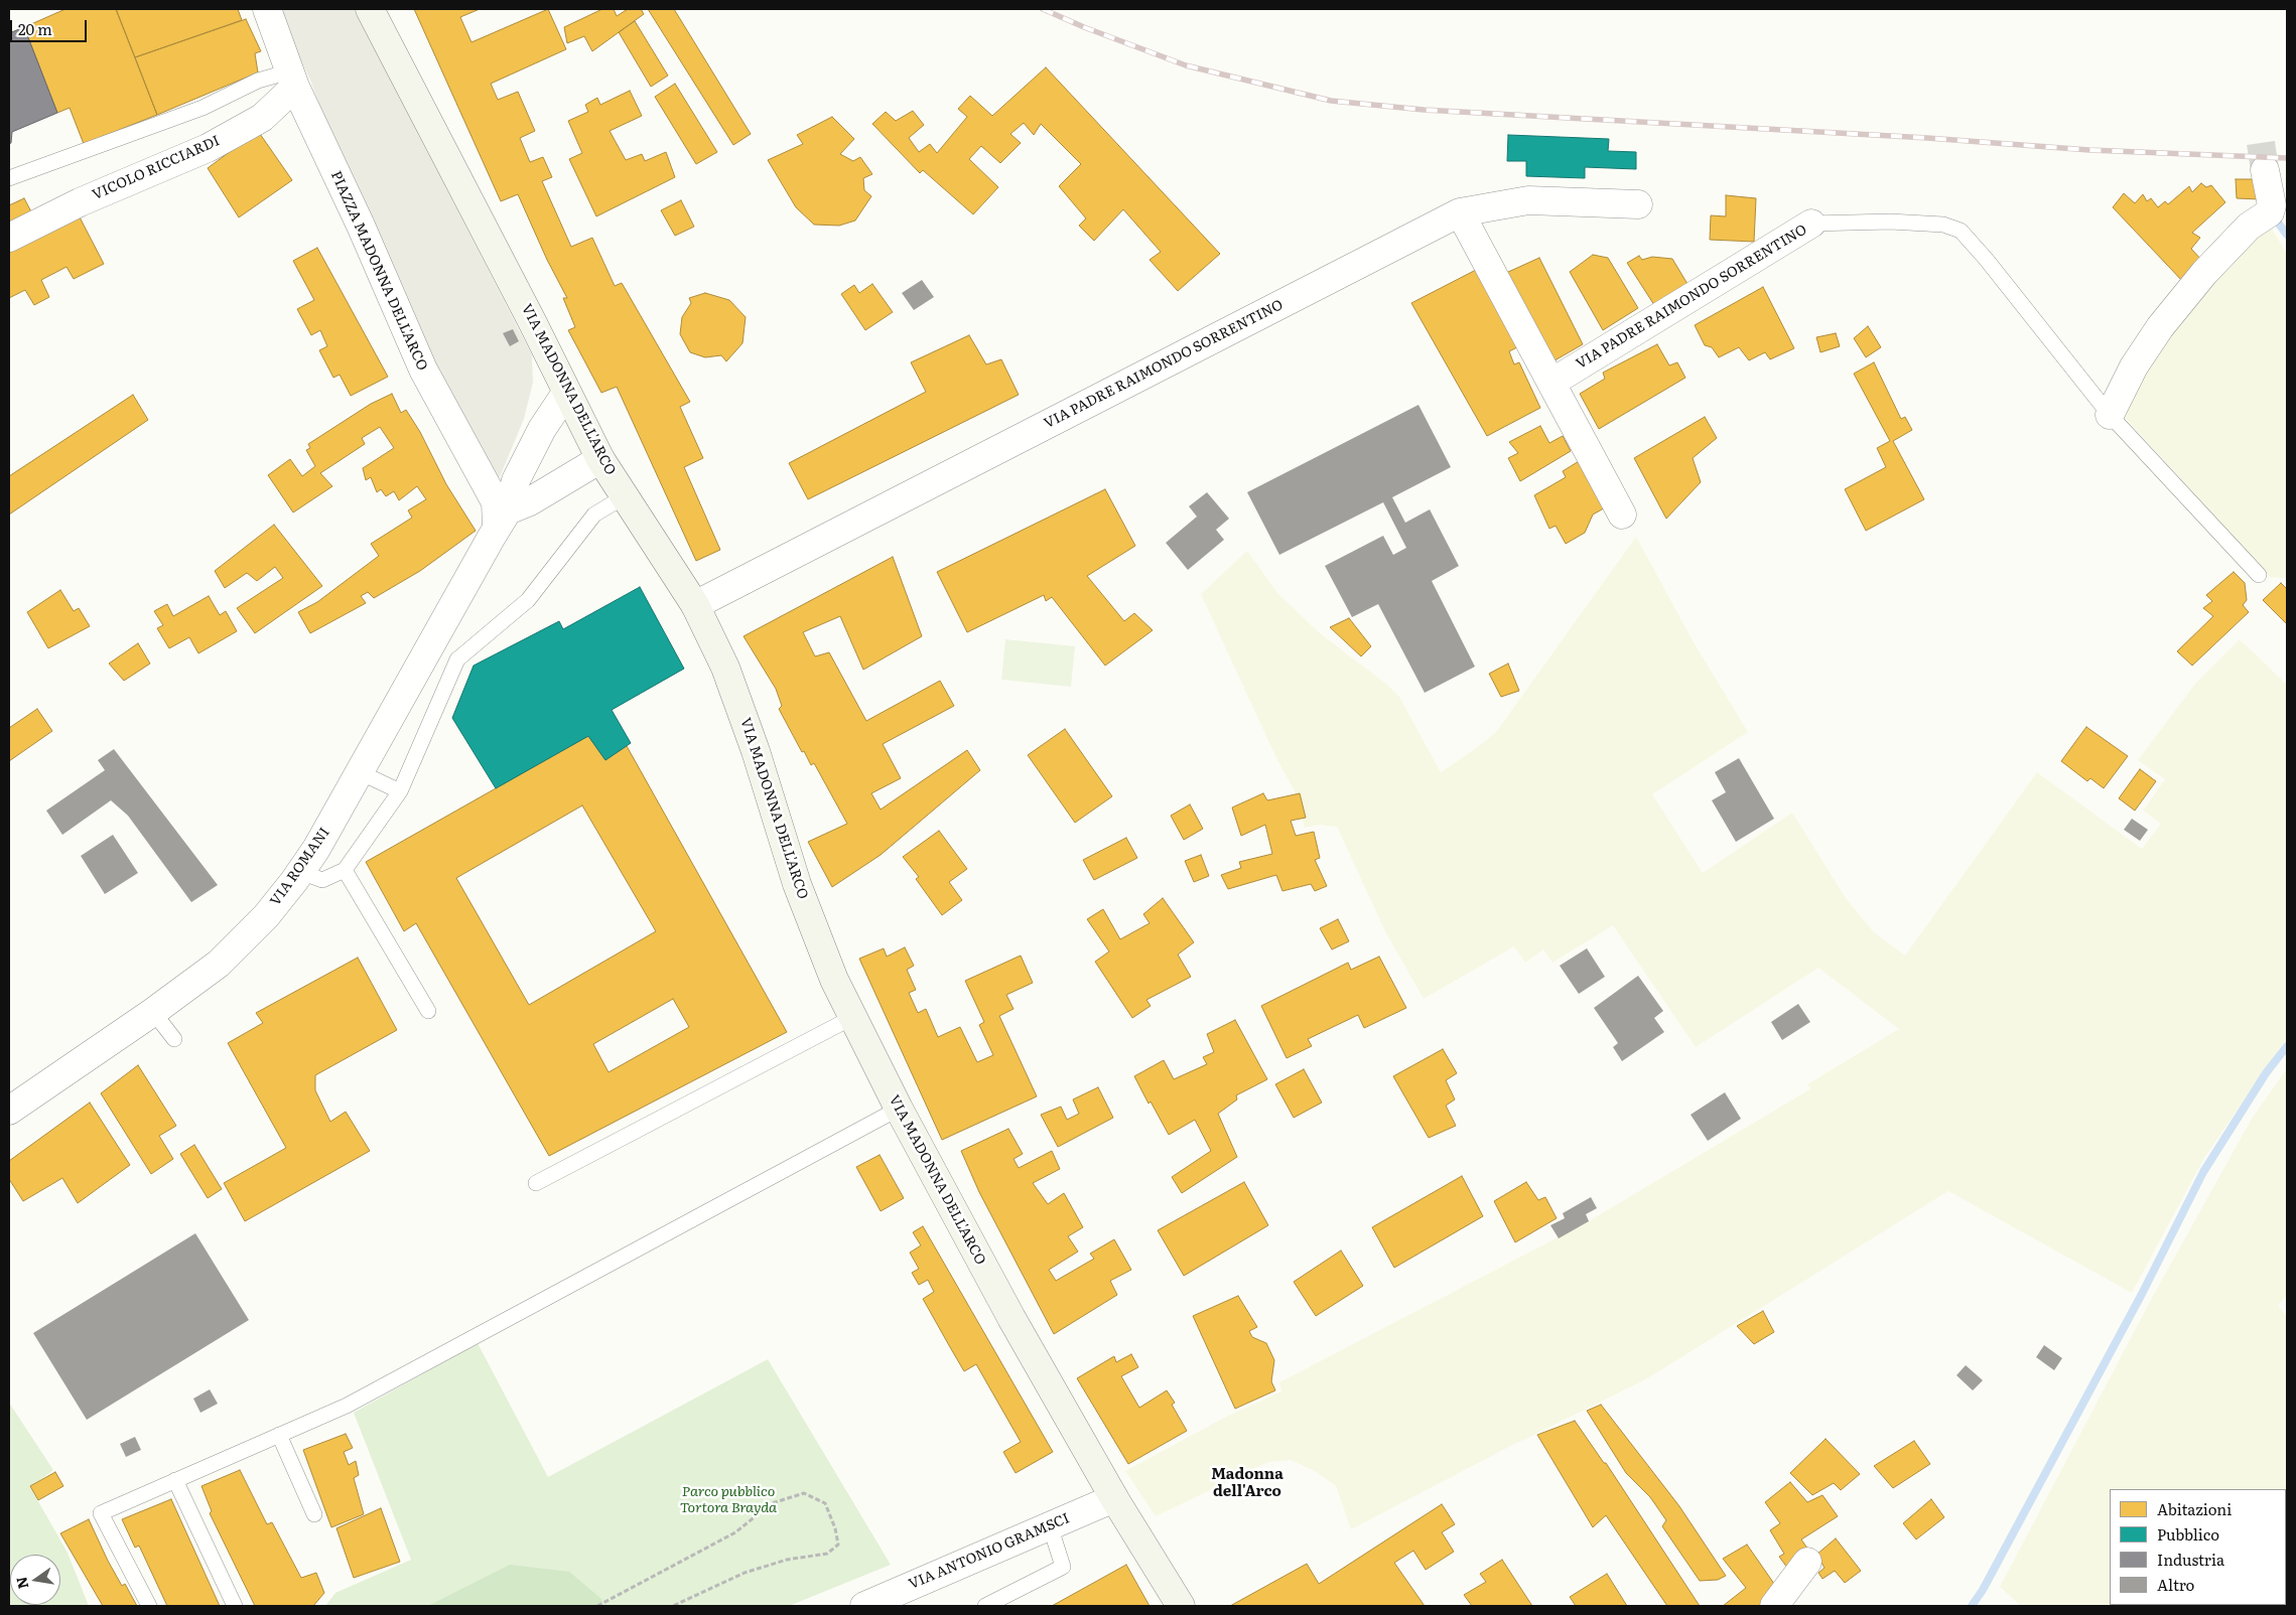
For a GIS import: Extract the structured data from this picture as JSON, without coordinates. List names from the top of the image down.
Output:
{
  "streets": {
    "main road": ["VIA MADONNA DELL'ARCO"],
    "street": [
      "VICOLO RICCIARDI",
      "PIAZZA MADONNA DELL'ARCO",
      "VIA PADRE RAIMONDO SORRENTINO",
      "VIA ROMANI",
      "VIA ANTONIO GRAMSCI"
    ]
  },
  "crossings": [
    ["VICOLO RICCIARDI", "PIAZZA MADONNA DELL'ARCO"],
    ["PIAZZA MADONNA DELL'ARCO", "VIA ROMANI"],
    ["VIA PADRE RAIMONDO SORRENTINO", "VIA MADONNA DELL'ARCO"],
    ["VIA MADONNA DELL'ARCO", "VIA ROMANI"],
    ["VIA MADONNA DELL'ARCO", "VIA ANTONIO GRAMSCI"]
  ],
  "districts": ["Madonna dell'Arco"],
  "parks": ["Parco pubblico Tortora Brayda"],
  "legend": [
    "Abitazioni",
    "Pubblico",
    "Industria",
    "Altro"
  ],
  "scale_bar": "20 m",
  "north": "left"
}
